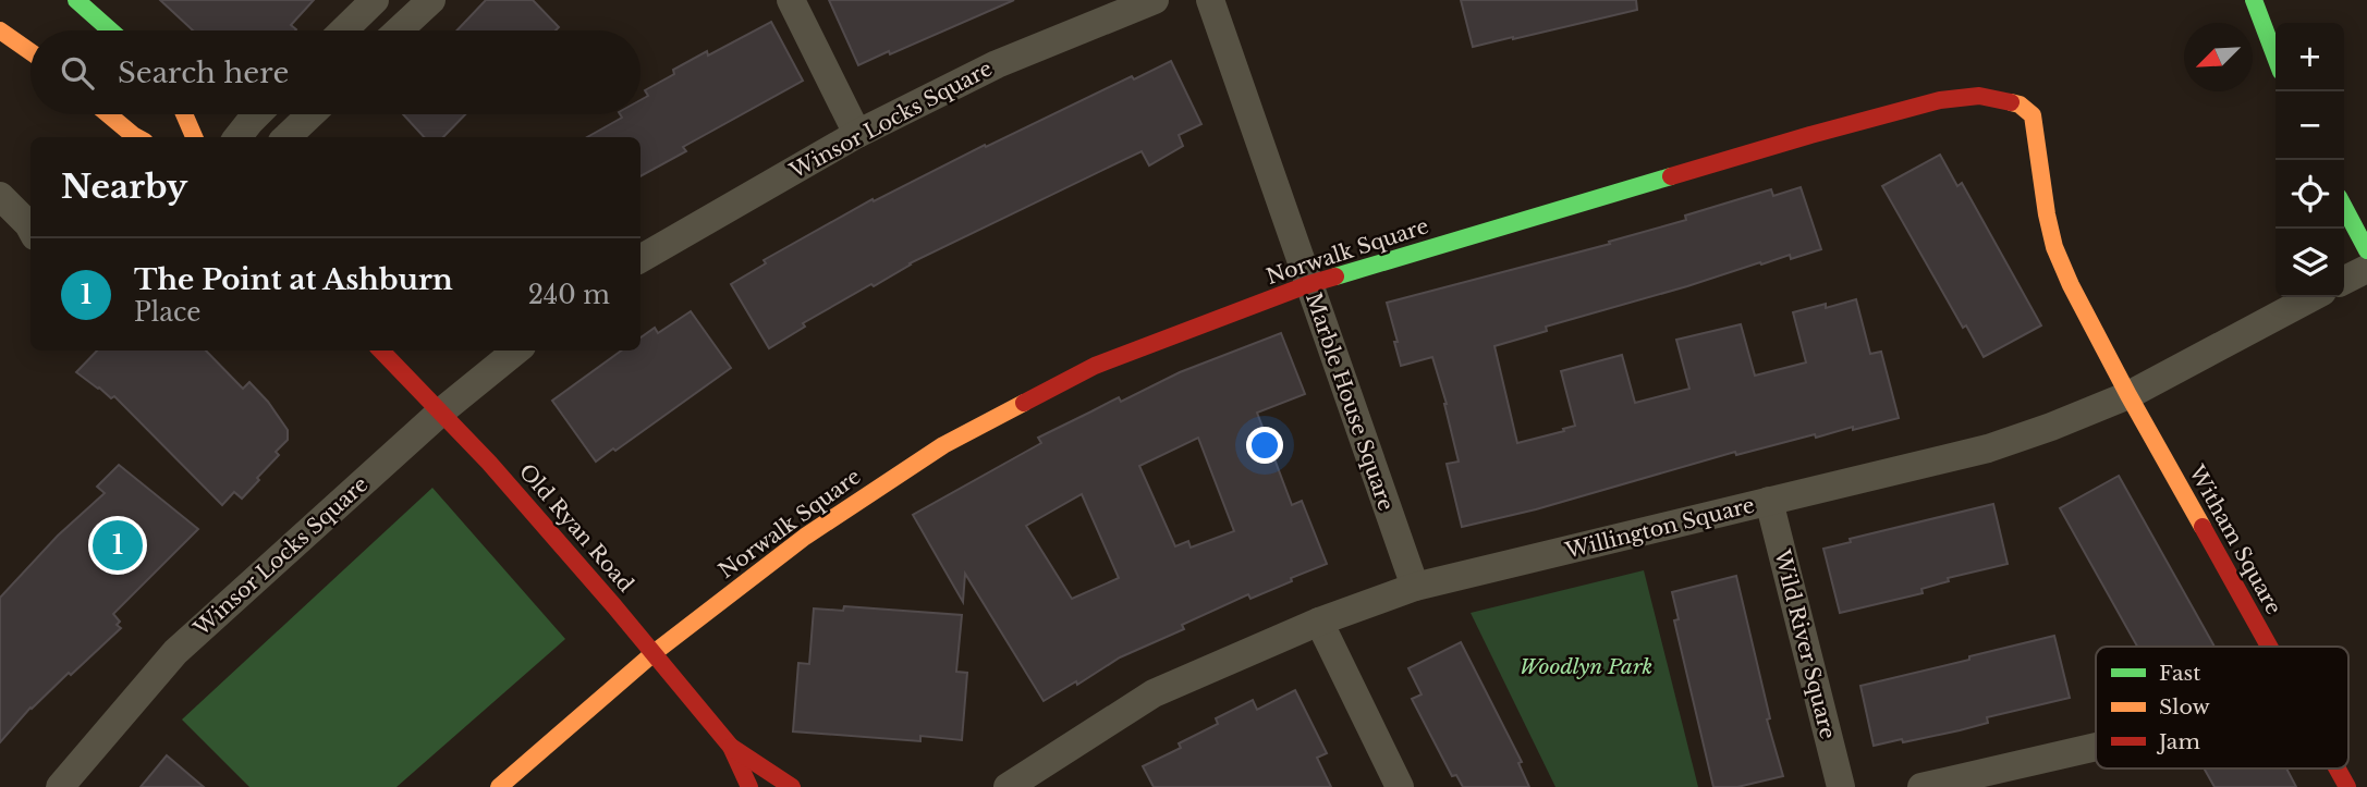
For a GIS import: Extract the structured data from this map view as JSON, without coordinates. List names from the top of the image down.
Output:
{
  "streets": {
    "street": [
      "Winsor Locks Square",
      "Norwalk Square",
      "Marble House Square",
      "Old Ryan Road",
      "Willington Square",
      "Witham Square",
      "Wild River Square"
    ]
  },
  "crossings": [
    ["Winsor Locks Square", "Old Ryan Road"],
    ["Norwalk Square", "Marble House Square"],
    ["Norwalk Square", "Old Ryan Road"],
    ["Norwalk Square", "Willington Square"],
    ["Norwalk Square", "Witham Square"],
    ["Marble House Square", "Willington Square"],
    ["Willington Square", "Witham Square"],
    ["Willington Square", "Wild River Square"]
  ],
  "parks": ["Woodlyn Park"],
  "legend": ["Fast", "Slow", "Jam"],
  "north": "bottom left",
  "page": {
    "map_buttons": ["+", "−"],
    "search": "Search here",
    "heading": "Nearby",
    "list": [
      {
        "mark": "1",
        "name": "The Point at Ashburn",
        "note": "Place",
        "value": "240 m"
      }
    ],
    "pins": "1"
  }
}
